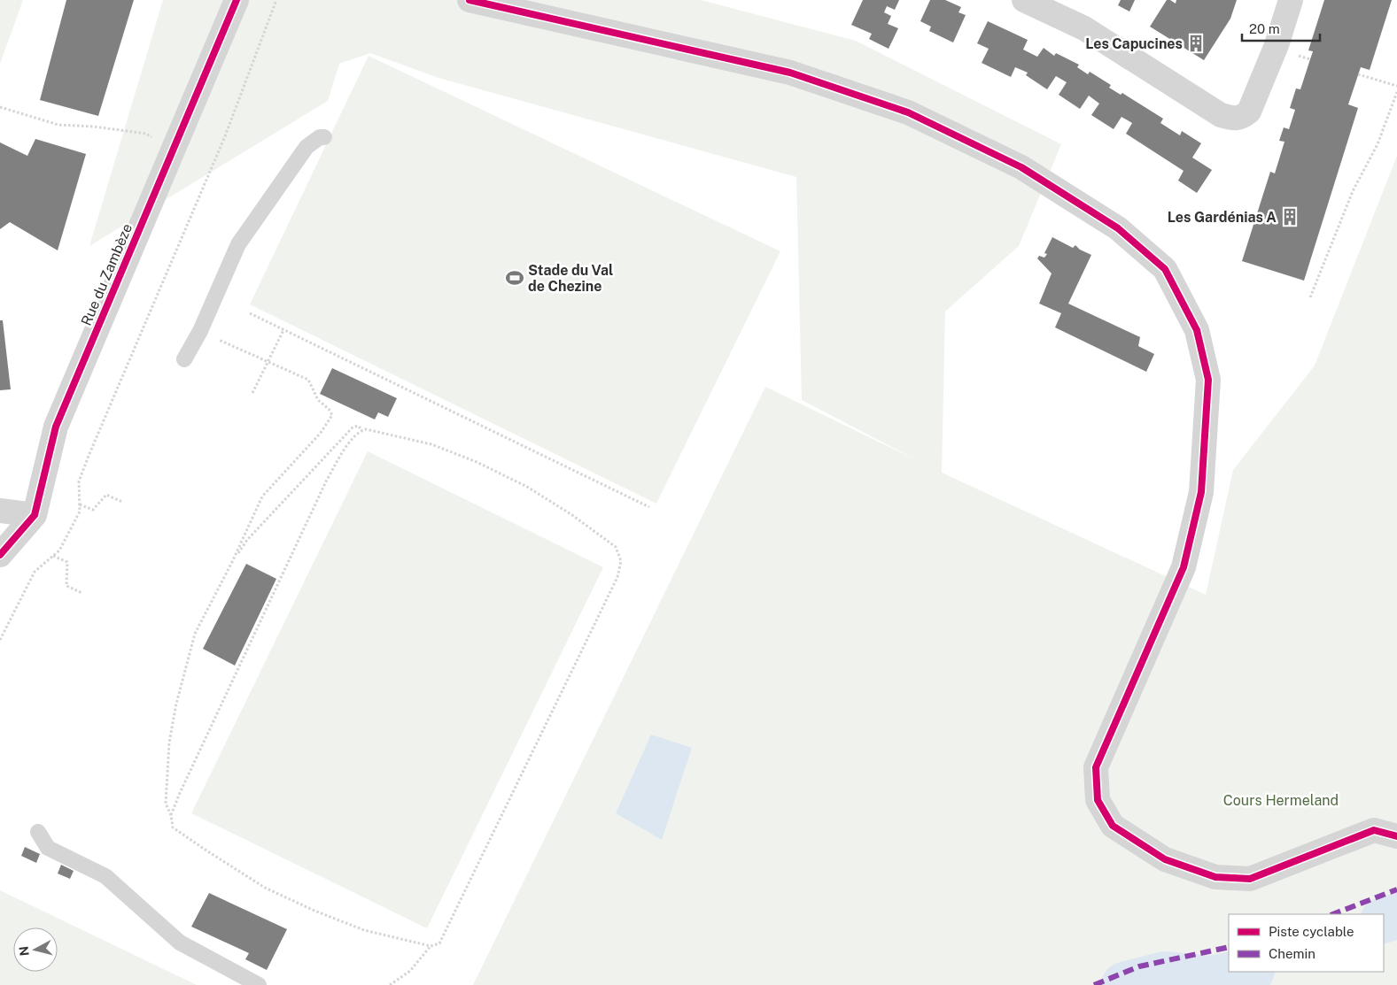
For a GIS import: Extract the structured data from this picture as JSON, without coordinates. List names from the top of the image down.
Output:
{
  "streets": {
    "street": ["Rue du Zambèze"]
  },
  "parks": ["Cours Hermeland"],
  "places": {
    "building": ["Les Capucines", "Les Gardénias A"],
    "sports": ["Stade du Val de Chezine"]
  },
  "legend": ["Piste cyclable", "Chemin"],
  "scale_bar": "20 m",
  "north": "left"
}
